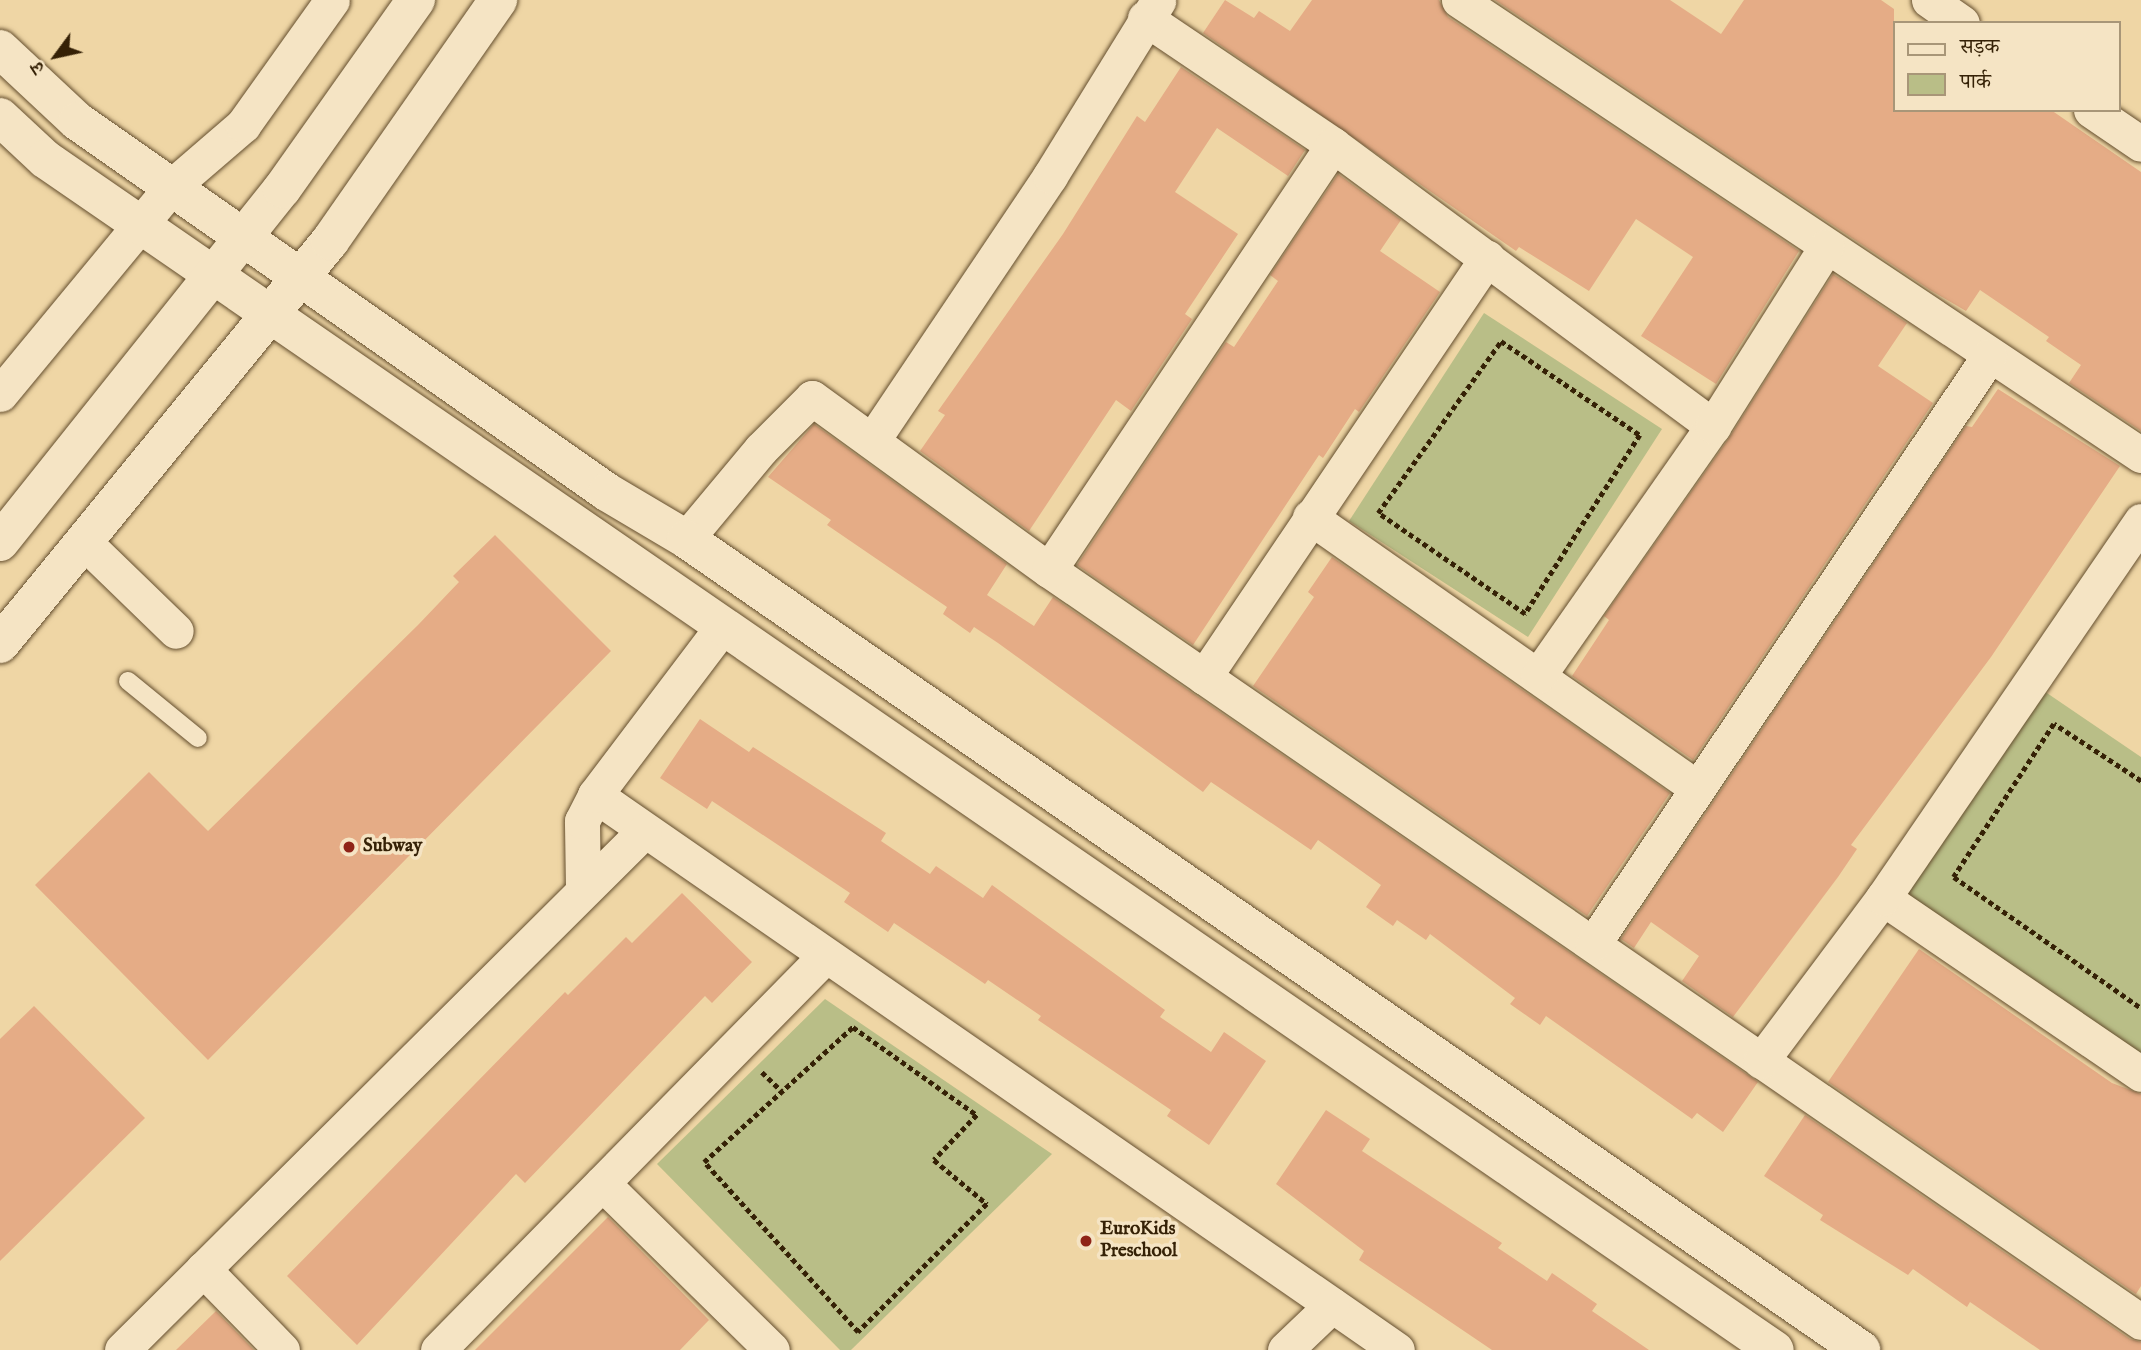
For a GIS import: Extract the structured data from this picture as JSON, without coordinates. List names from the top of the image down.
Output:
{
  "places": ["Subway", "EuroKids Preschool"],
  "legend": ["सड़क", "पार्क"],
  "north": "bottom left"
}
